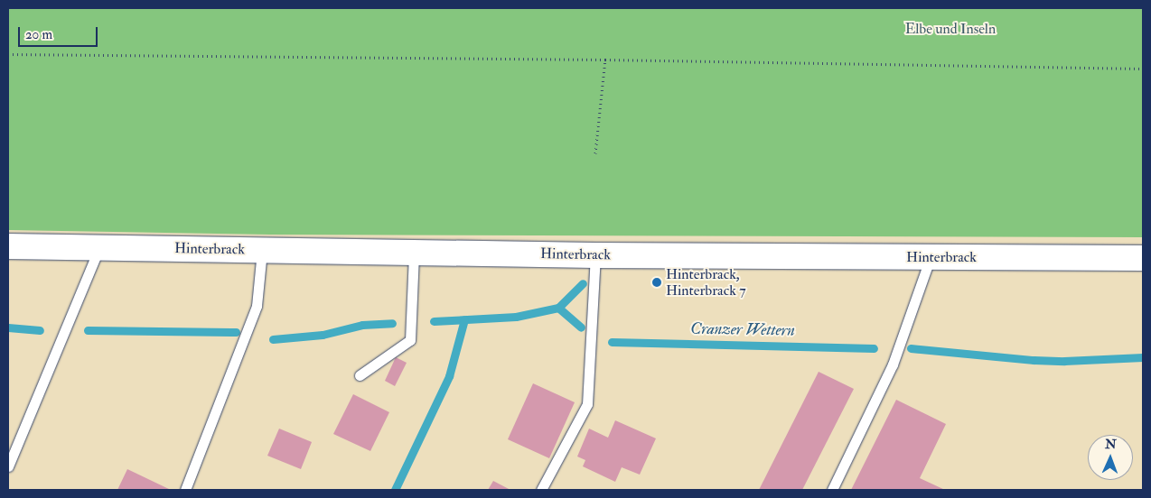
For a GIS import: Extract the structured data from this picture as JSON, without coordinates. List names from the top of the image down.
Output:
{
  "streets": {
    "street": ["Hinterbrack"]
  },
  "water": ["Cranzer Wettern"],
  "parks": ["Elbe und Inseln"],
  "places": ["Hinterbrack, Hinterbrack 7"],
  "scale_bar": "20 m",
  "north": "top"
}
